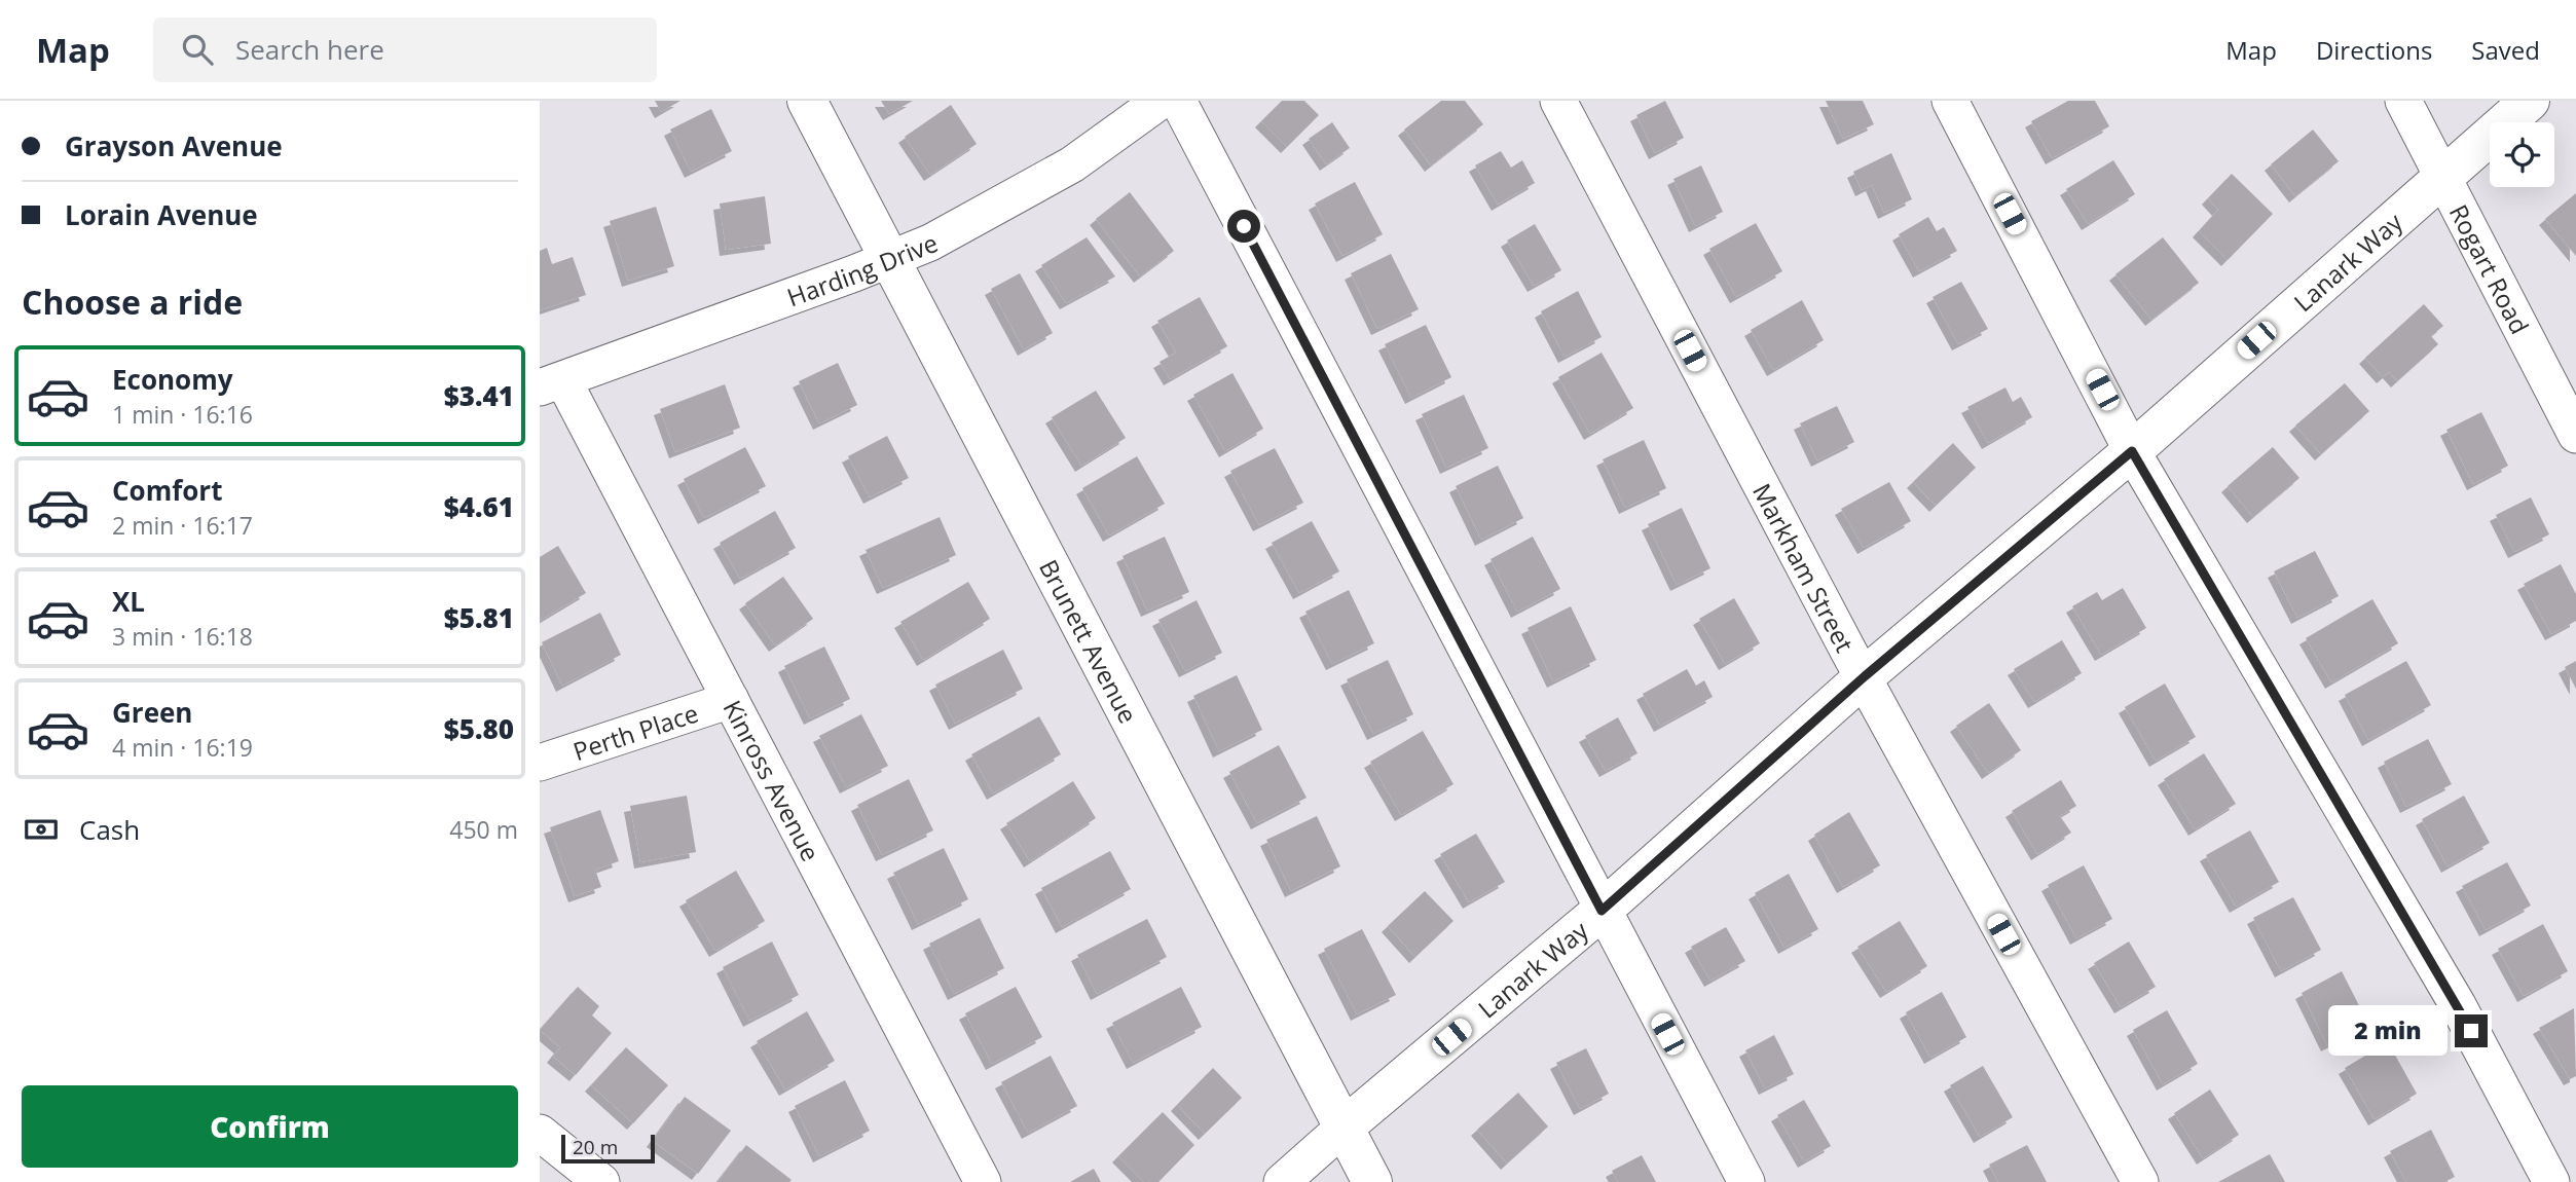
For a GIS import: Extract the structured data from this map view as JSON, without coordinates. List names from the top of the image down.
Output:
{
  "streets": {
    "street": [
      "Lanark Way",
      "Harding Drive",
      "Rogart Road",
      "Markham Street",
      "Brunett Avenue",
      "Perth Place",
      "Kinross Avenue"
    ]
  },
  "crossings": [
    ["Lanark Way", "Rogart Road"],
    ["Lanark Way", "Markham Street"],
    ["Lanark Way", "Brunett Avenue"],
    ["Harding Drive", "Brunett Avenue"],
    ["Harding Drive", "Kinross Avenue"],
    ["Perth Place", "Kinross Avenue"]
  ],
  "scale_bar": "20 m",
  "page": {
    "header": "Map",
    "search": "Search here",
    "nav": ["Map", "Directions", "Saved"],
    "banner": ["Grayson Avenue", "Lorain Avenue"],
    "heading": "Choose a ride",
    "list": [
      {
        "name": "Economy",
        "note": "1 min · 16:16",
        "value": "$3.41"
      },
      {
        "name": "Comfort",
        "note": "2 min · 16:17",
        "value": "$4.61"
      },
      {
        "name": "XL",
        "note": "3 min · 16:18",
        "value": "$5.81"
      },
      {
        "name": "Green",
        "note": "4 min · 16:19",
        "value": "$5.80"
      }
    ],
    "pay": ["Cash", "450 m"],
    "bubble": "2 min",
    "buttons": "Confirm",
    "scale": "20 m"
  }
}
